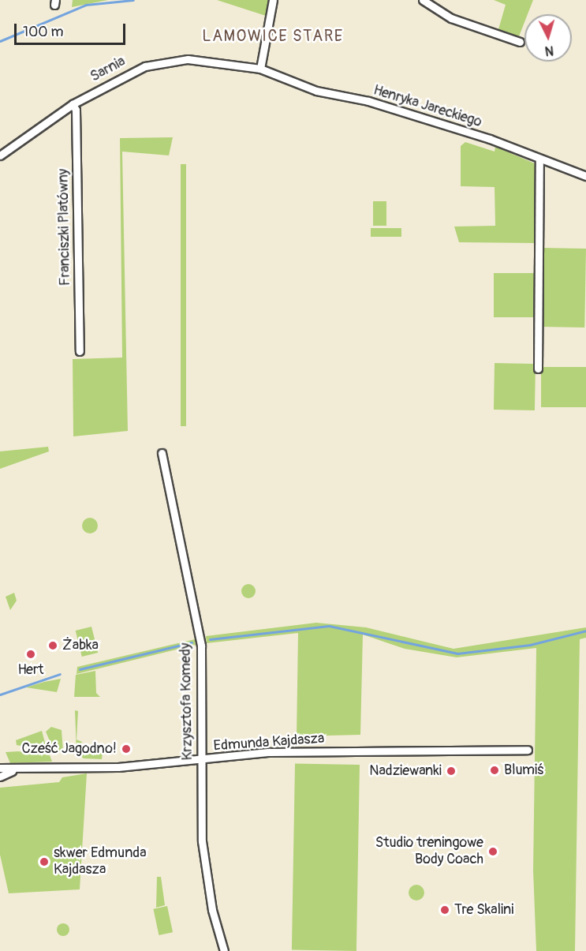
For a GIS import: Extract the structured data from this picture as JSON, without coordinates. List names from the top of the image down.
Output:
{
  "streets": {
    "street": [
      "Sarnia",
      "Henryka Jareckiego",
      "Franciszki Platówny",
      "Krzysztofa Komedy",
      "Edmunda Kajdasza"
    ]
  },
  "crossings": [
    ["Sarnia", "Henryka Jareckiego"],
    ["Sarnia", "Franciszki Platówny"],
    ["Krzysztofa Komedy", "Edmunda Kajdasza"]
  ],
  "districts": ["LAMOWICE STARE"],
  "places": [
    "Żabka",
    "Hert",
    "Cześć Jagodno!",
    "Blumiś",
    "Nadziewanki",
    "Studio treningowe Body Coach",
    "skwer Edmunda Kajdasza",
    "Tre Skalini"
  ],
  "scale_bar": "100 m",
  "north": "bottom"
}
